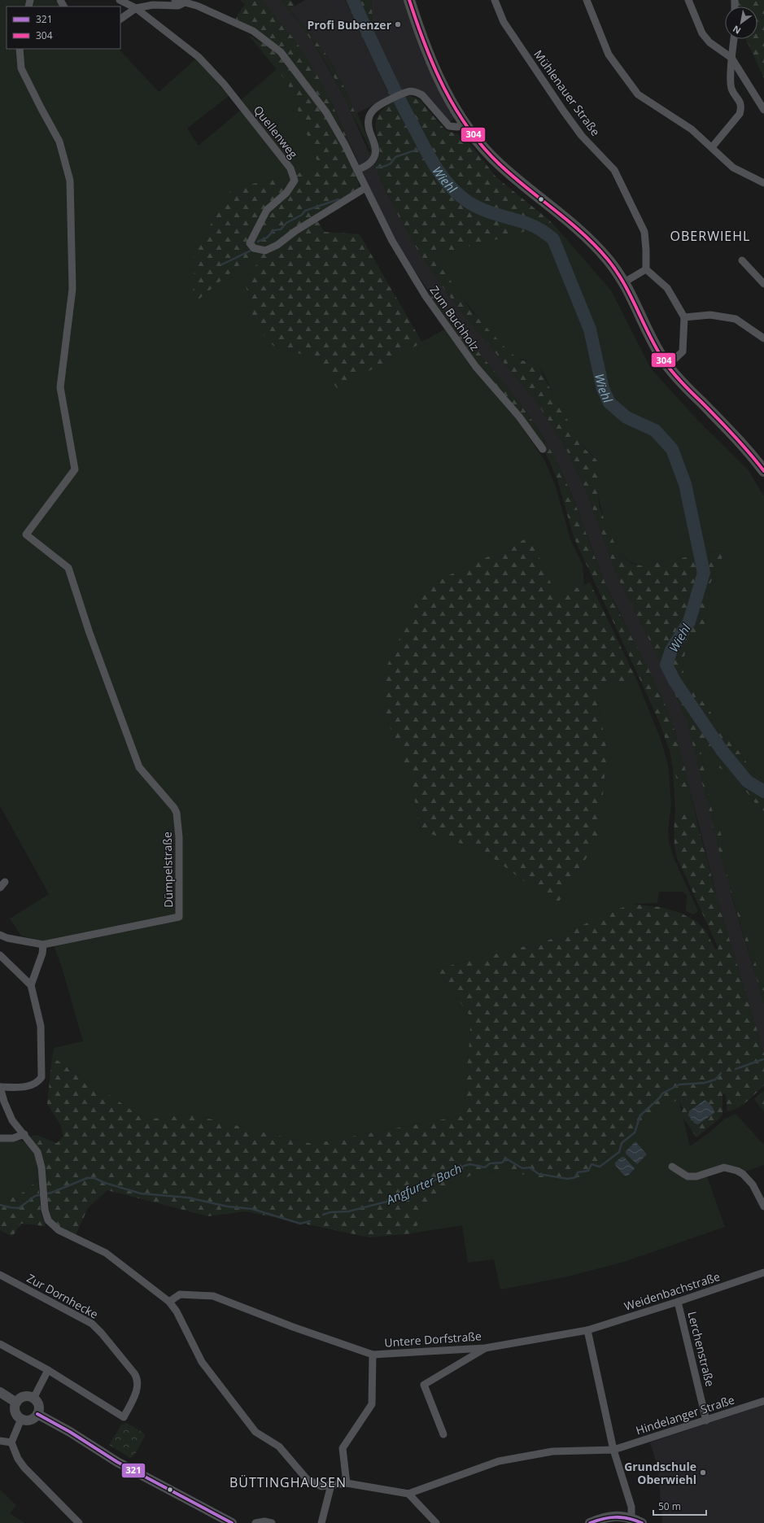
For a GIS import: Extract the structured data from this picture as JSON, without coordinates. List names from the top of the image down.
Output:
{
  "streets": {
    "street": [
      "Mühlenauer Straße",
      "Quellenweg",
      "Zum Buchholz",
      "Dümpelstraße",
      "Weidenbachstraße",
      "Zur Dornhecke",
      "Untere Dorfstraße",
      "Lerchenstraße",
      "Hindelanger Straße"
    ]
  },
  "crossings": [
    ["Quellenweg", "Zum Buchholz"],
    ["Weidenbachstraße", "Untere Dorfstraße"],
    ["Weidenbachstraße", "Lerchenstraße"],
    ["Lerchenstraße", "Hindelanger Straße"]
  ],
  "districts": ["OBERWIEHL", "BÜTTINGHAUSEN"],
  "water": ["Wiehl", "Angfurter Bach"],
  "places": ["Profi Bubenzer", "Grundschule Oberwiehl"],
  "lines": ["transit line 304", "transit line 321"],
  "legend": ["321", "304"],
  "scale_bar": "50 m",
  "north": "bottom left"
}
